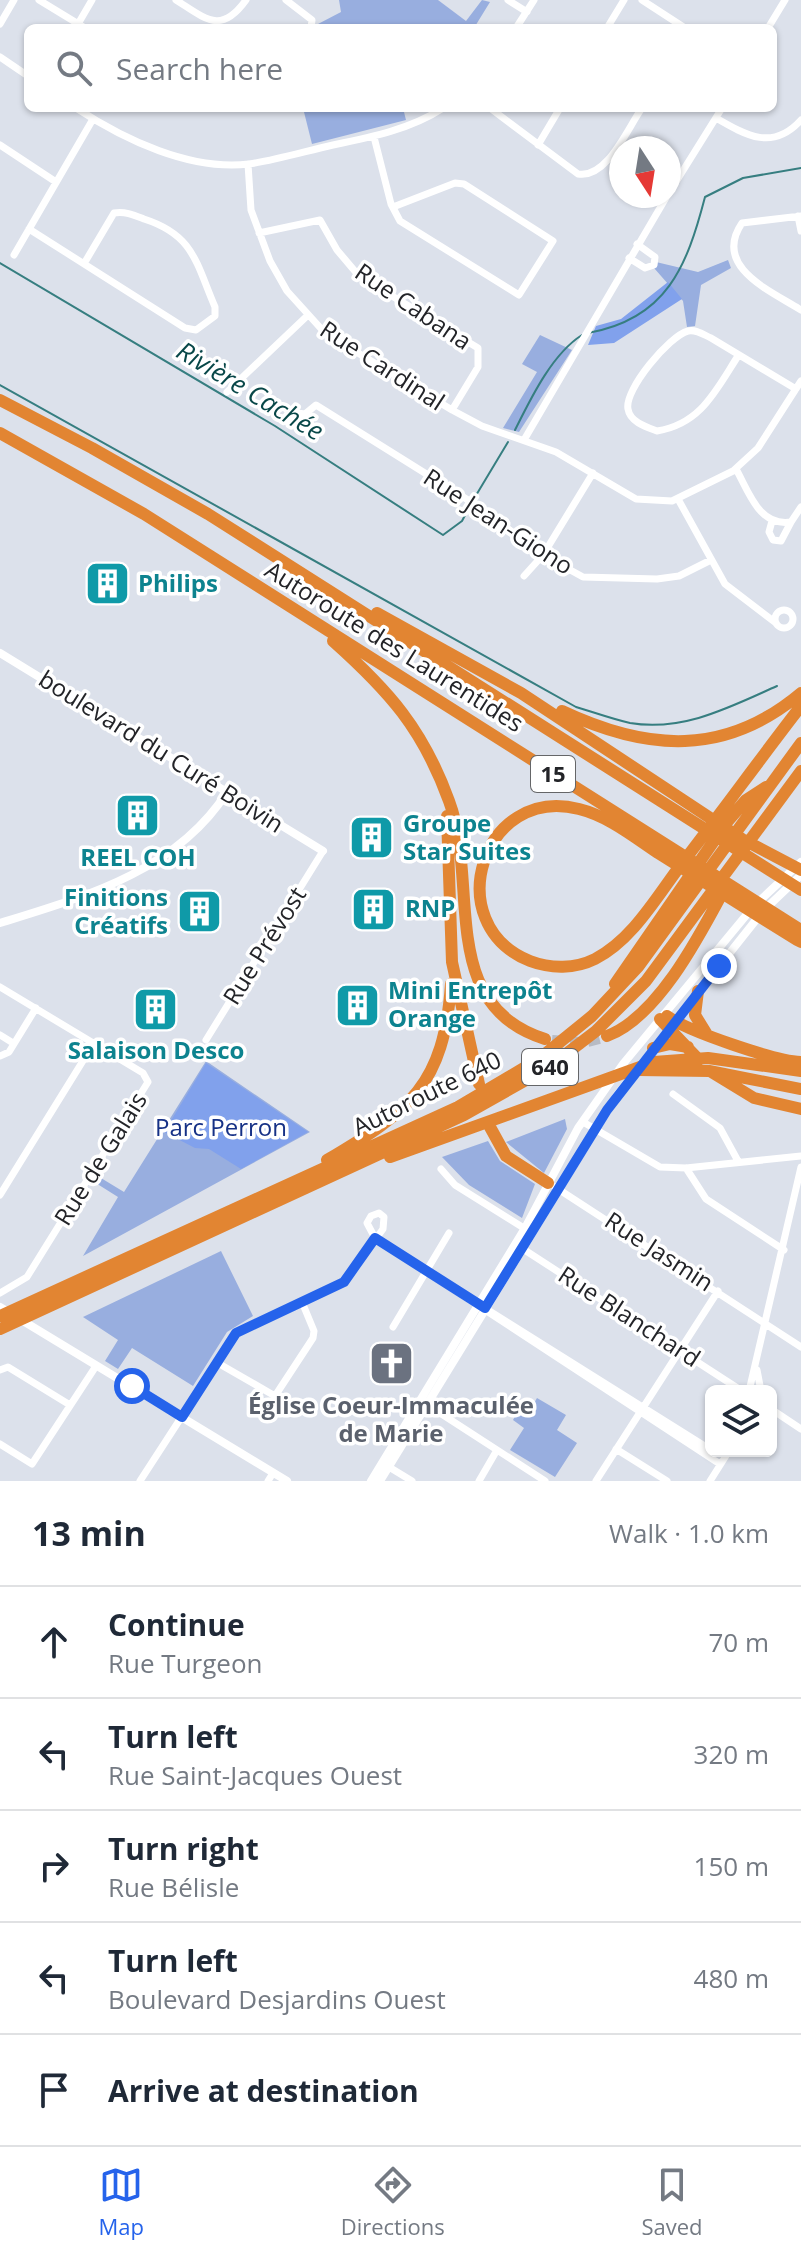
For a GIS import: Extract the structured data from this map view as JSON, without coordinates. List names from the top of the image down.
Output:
{
  "streets": {
    "highway": [
      "Autoroute des Laurentides",
      "15",
      "640",
      "Autoroute 640"
    ],
    "street": [
      "Rue Cabana",
      "Rue Cardinal",
      "Rue Jean-Giono",
      "boulevard du Curé Boivin",
      "Rue Prévost",
      "Rue de Galais",
      "Rue Jasmin",
      "Rue Blanchard"
    ]
  },
  "crossings": [
    ["Rue Cabana", "Rue Cardinal"],
    ["boulevard du Curé Boivin", "Rue Prévost"]
  ],
  "water": ["Rivière Cachée"],
  "parks": ["Parc Perron"],
  "places": {
    "building": [
      "Philips",
      "REEL COH",
      "Groupe Star Suites",
      "RNP",
      "Finitions Créatifs",
      "Mini Entrepôt Orange",
      "Salaison Desco"
    ],
    "church": ["Église Coeur-Immaculée de Marie"]
  },
  "north": "bottom",
  "page": {
    "search": "Search here",
    "heading": ["13 min", "Walk · 1.0 km"],
    "list": [
      ["Continue", "Rue Turgeon", "70 m"],
      ["Turn left", "Rue Saint-Jacques Ouest", "320 m"],
      ["Turn right", "Rue Bélisle", "150 m"],
      ["Turn left", "Boulevard Desjardins Ouest", "480 m"],
      "Arrive at destination"
    ],
    "nav": ["Map", "Directions", "Saved"]
  }
}
